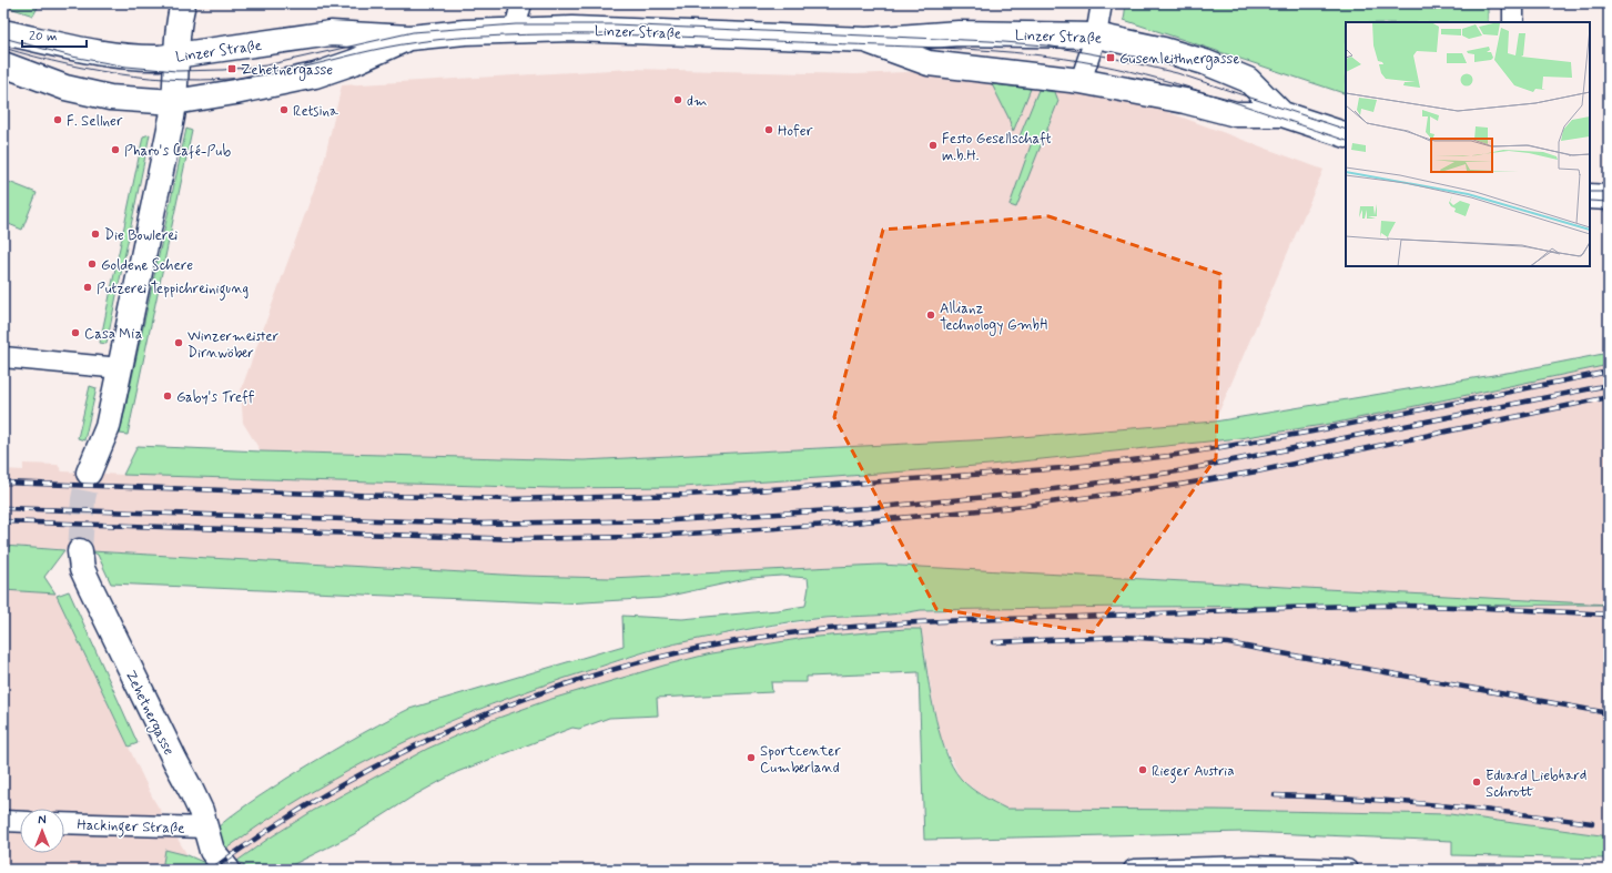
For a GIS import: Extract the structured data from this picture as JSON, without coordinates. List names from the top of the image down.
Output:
{
  "streets": {
    "main road": ["Linzer Straße", "Zehetnergasse"],
    "street": ["Hackinger Straße"]
  },
  "crossings": [
    ["Zehetnergasse", "Hackinger Straße"]
  ],
  "places": {
    "transit": ["Gusenleithnergasse", "Zehetnergasse"],
    "other": [
      "dm",
      "Retsina",
      "F. Sellner",
      "Hofer",
      "Festo Gesellschaft m.b.H.",
      "Pharo's Café-Pub",
      "Die Bowlerei",
      "Goldene Schere",
      "Putzerei Teppichreinigung",
      "Allianz Technology GmbH",
      "Casa Mia",
      "Winzermeister Dirnwöber",
      "Gaby's Treff",
      "Sportcenter Cumberland",
      "Rieger Austria",
      "Eduard Liebhard Schrott"
    ]
  },
  "scale_bar": "20 m",
  "north": "top"
}
